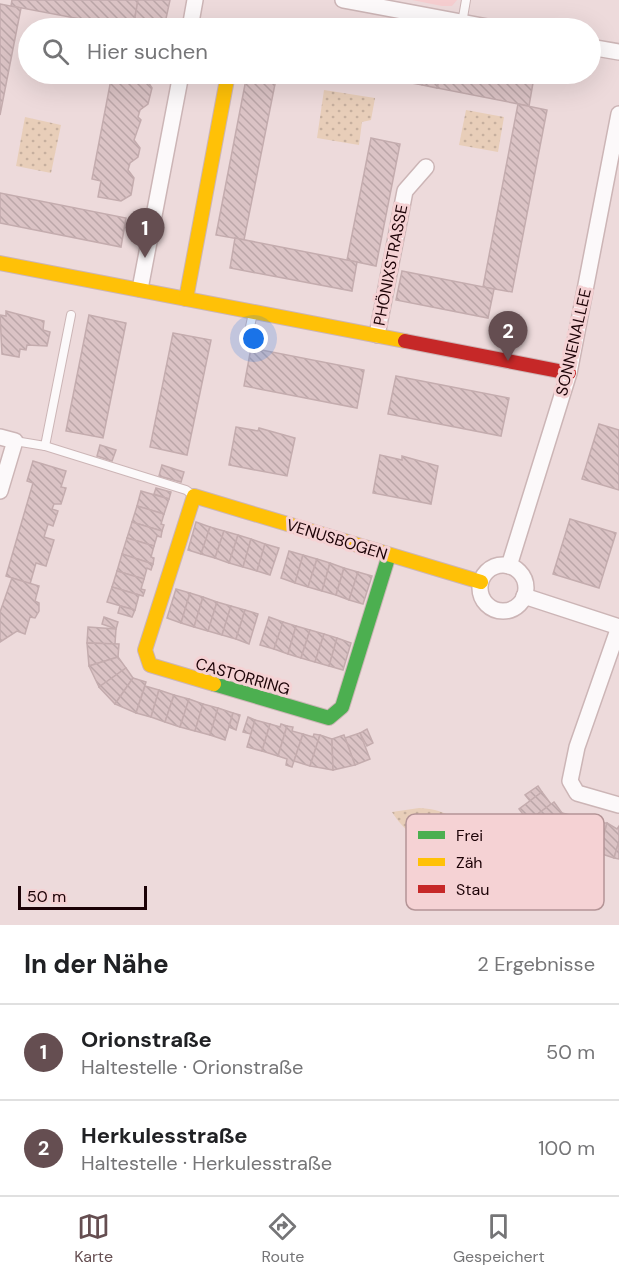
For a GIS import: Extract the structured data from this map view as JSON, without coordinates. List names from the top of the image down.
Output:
{
  "streets": {
    "street": [
      "PHÖNIXSTRASSE",
      "SONNENALLEE",
      "VENUSBOGEN",
      "CASTORRING"
    ]
  },
  "crossings": [
    ["SONNENALLEE", "VENUSBOGEN"],
    ["VENUSBOGEN", "CASTORRING"]
  ],
  "legend": ["Frei", "Zäh", "Stau"],
  "scale_bar": "50 m",
  "page": {
    "search": "Hier suchen",
    "pins": ["1", "2"],
    "scale": "50 m",
    "heading": ["In der Nähe", "2 Ergebnisse"],
    "list": [
      {
        "mark": "1",
        "name": "Orionstraße",
        "note": "Haltestelle · Orionstraße",
        "value": "50 m"
      },
      {
        "mark": "2",
        "name": "Herkulesstraße",
        "note": "Haltestelle · Herkulesstraße",
        "value": "100 m"
      }
    ],
    "nav": ["Karte", "Route", "Gespeichert"]
  }
}
